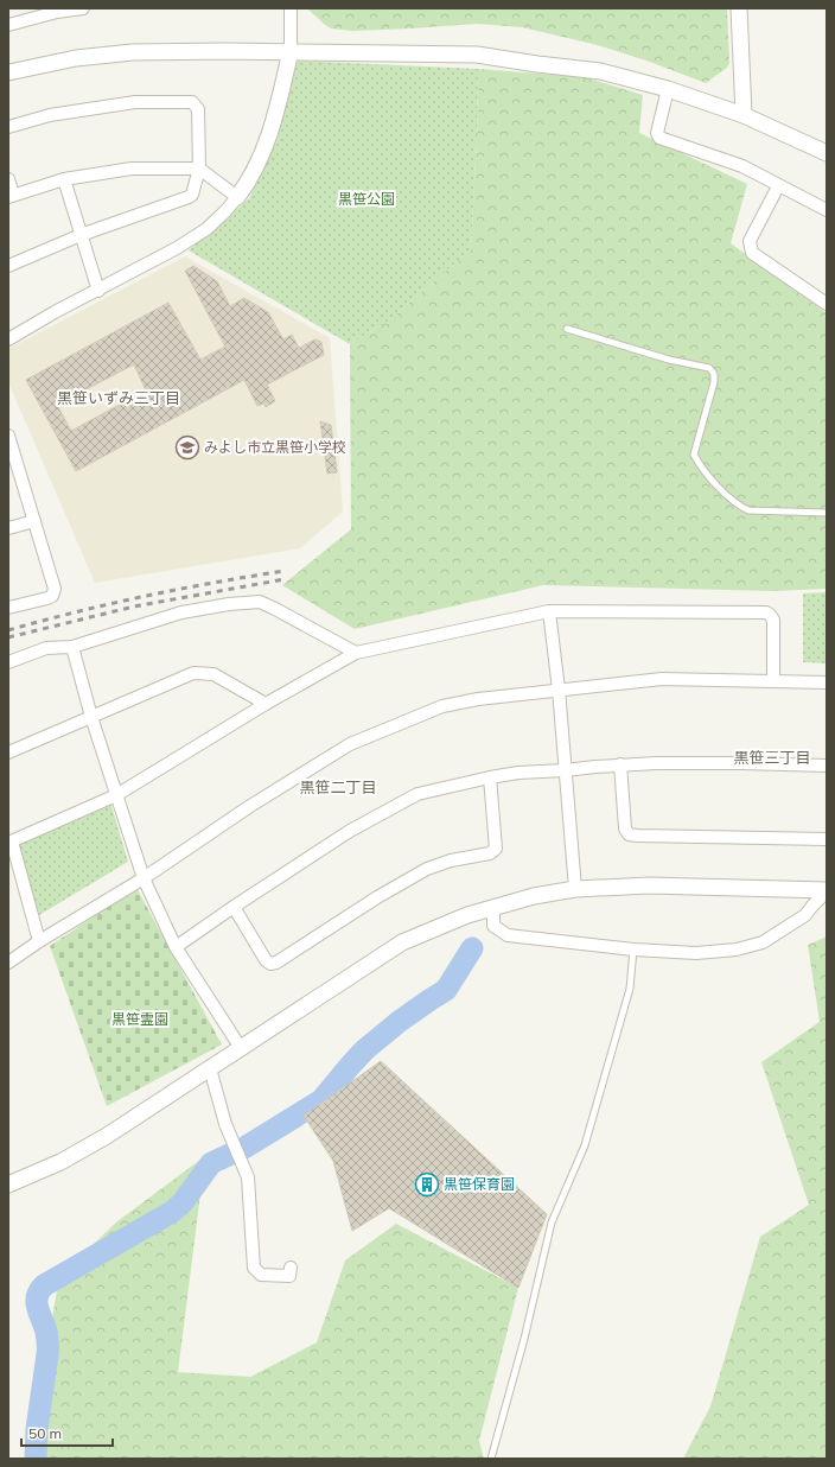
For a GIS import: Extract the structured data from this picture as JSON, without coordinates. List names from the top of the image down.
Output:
{
  "districts": ["黒笹いずみ三丁目", "黒笹三丁目", "黒笹二丁目"],
  "parks": ["黒笹公園", "黒笹霊園"],
  "places": {
    "school or university": ["みよし市立黒笹小学校"],
    "building": ["黒笹保育園"]
  },
  "scale_bar": "50 m"
}
